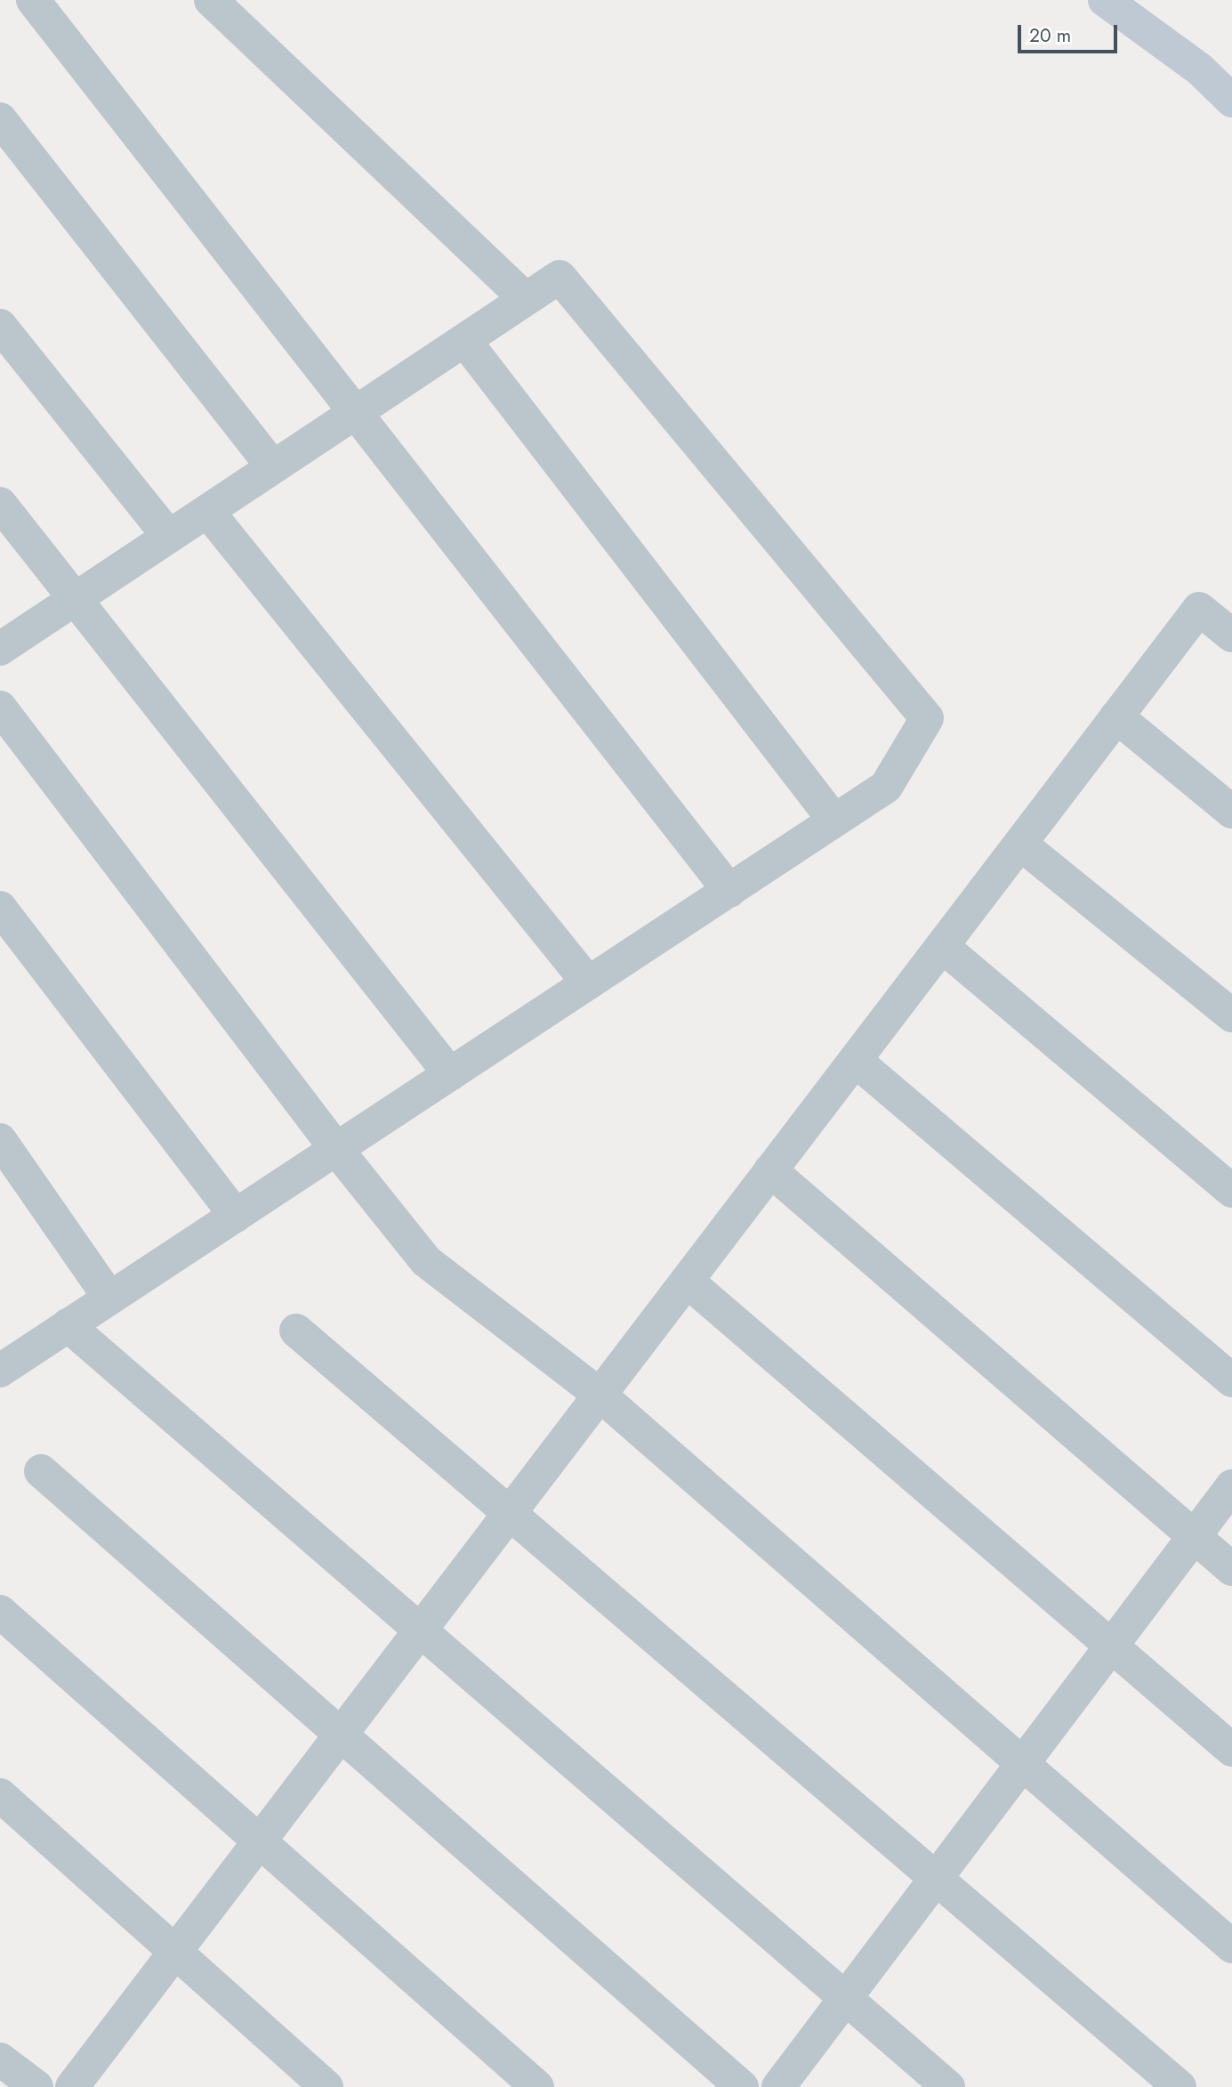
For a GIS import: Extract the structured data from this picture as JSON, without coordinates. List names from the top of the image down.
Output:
{
  "scale_bar": "20 m"
}
